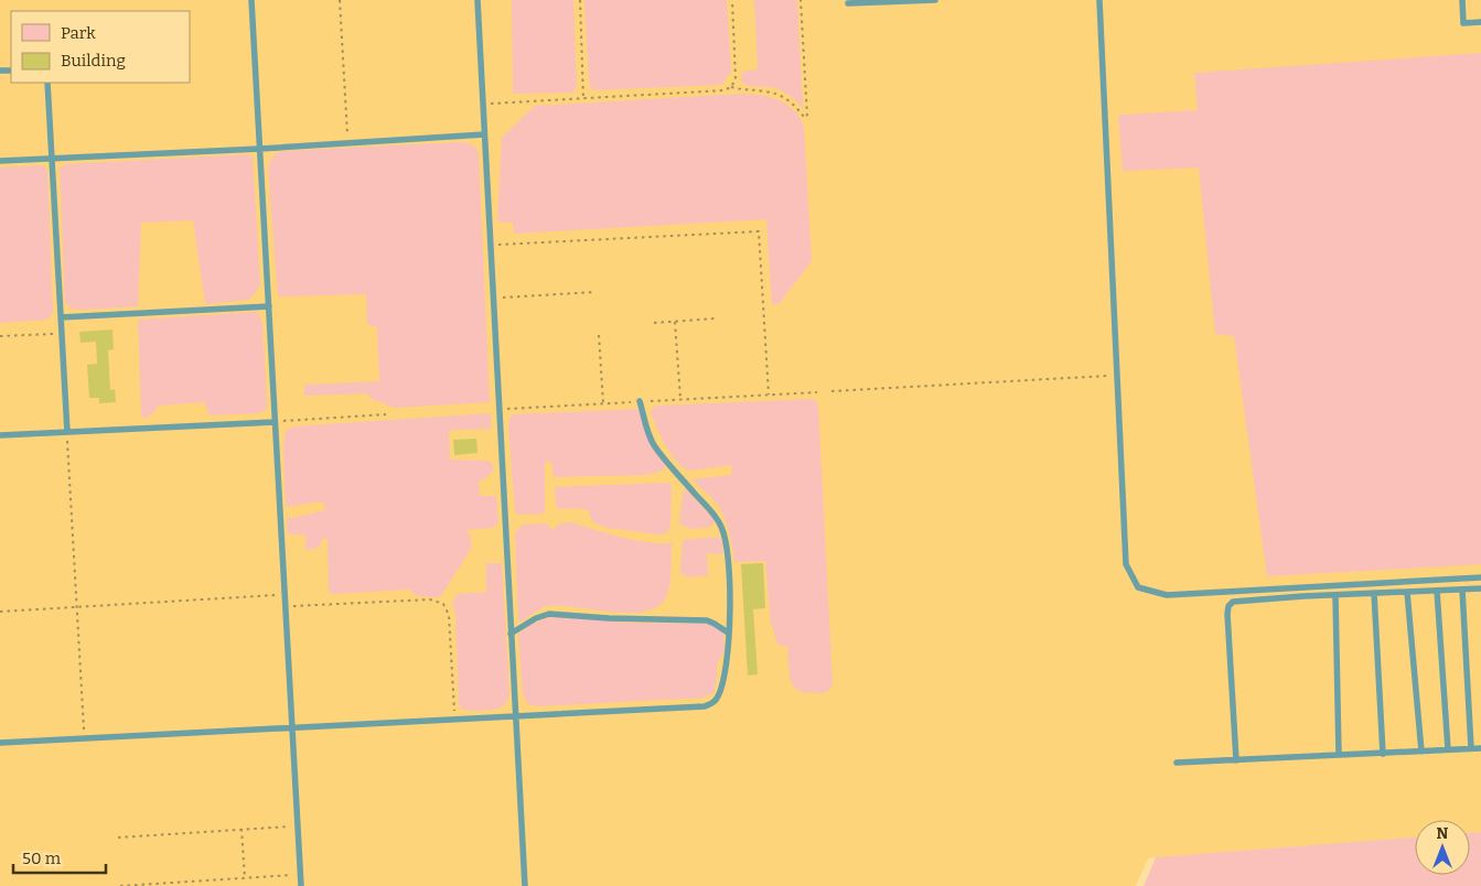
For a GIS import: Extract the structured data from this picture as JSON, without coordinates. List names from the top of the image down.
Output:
{
  "legend": ["Park", "Building"],
  "scale_bar": "50 m",
  "north": "top"
}
